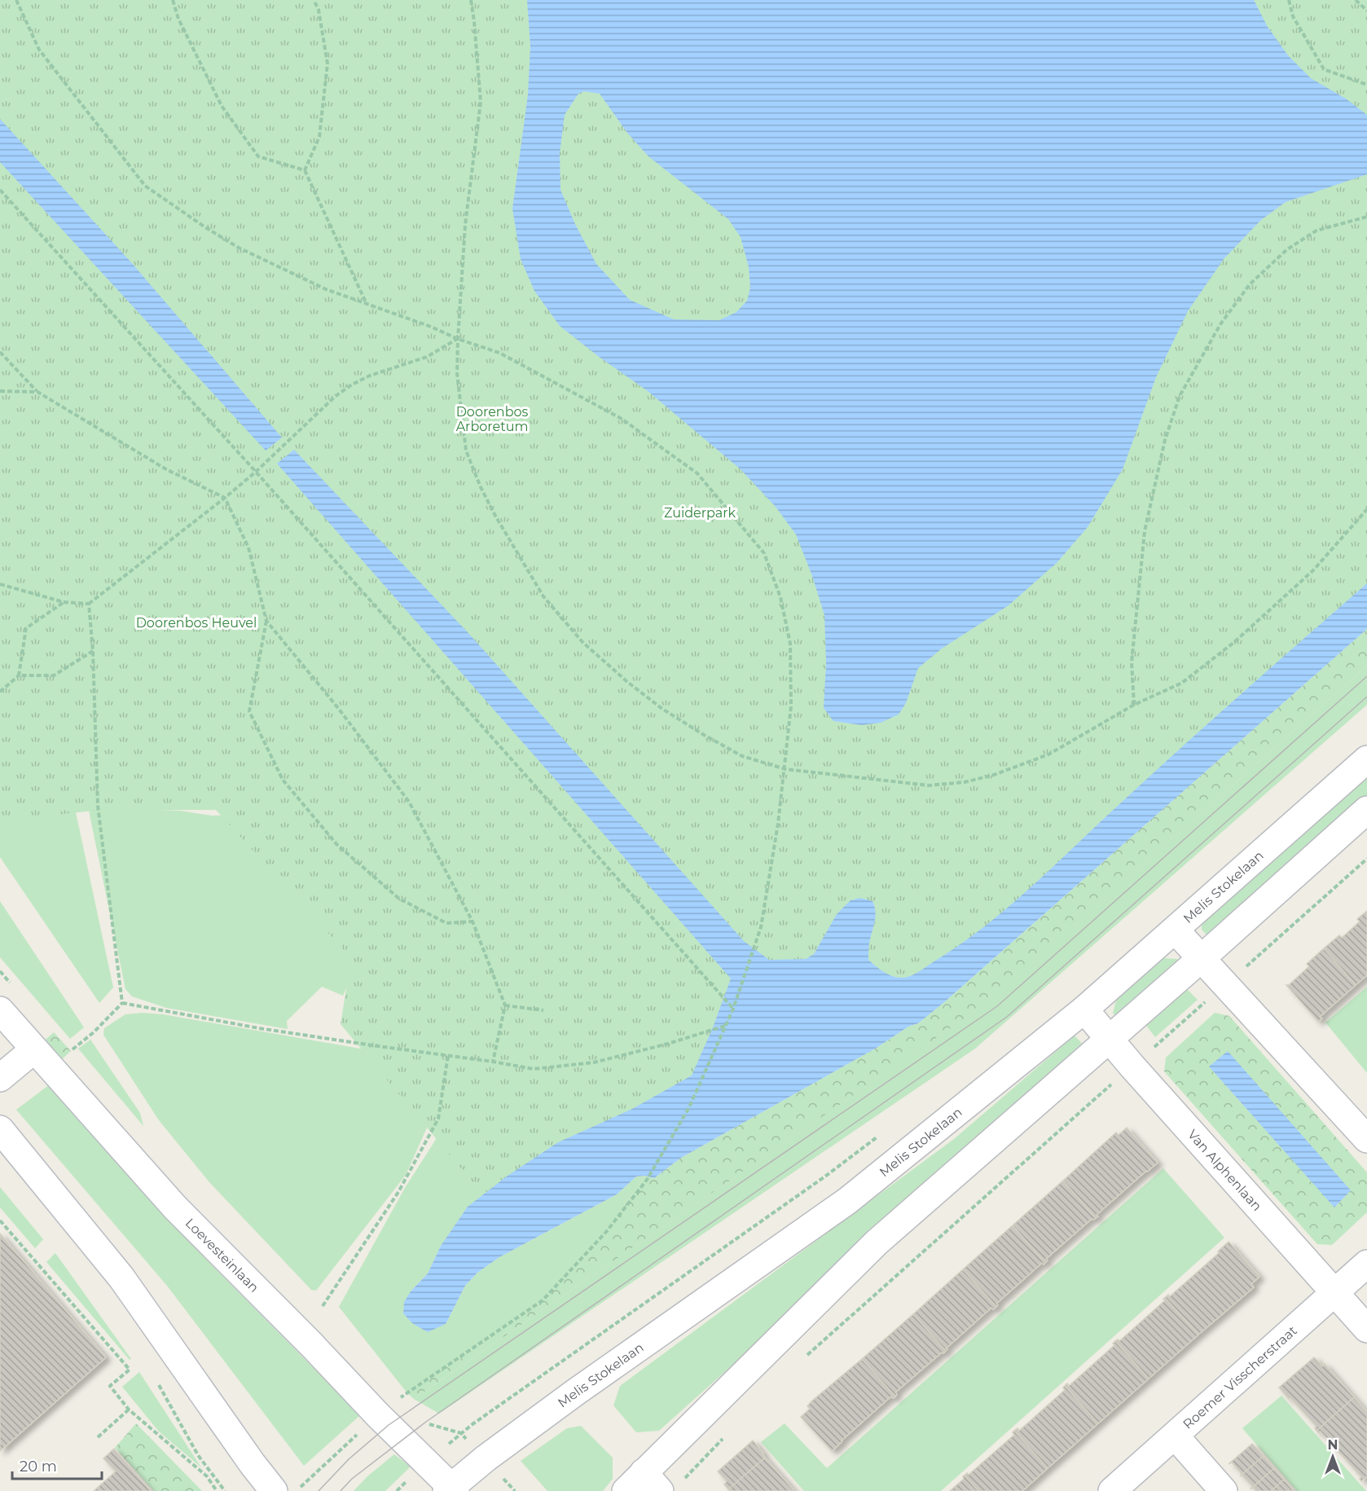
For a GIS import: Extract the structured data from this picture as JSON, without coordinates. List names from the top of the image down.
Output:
{
  "streets": {
    "street": [
      "Melis Stokelaan",
      "Van Alphenlaan",
      "Loevesteinlaan",
      "Roemer Visscherstraat"
    ]
  },
  "crossings": [
    ["Melis Stokelaan", "Van Alphenlaan"],
    ["Melis Stokelaan", "Loevesteinlaan"],
    ["Van Alphenlaan", "Roemer Visscherstraat"]
  ],
  "parks": ["Doorenbos Arboretum", "Zuiderpark", "Doorenbos Heuvel"],
  "scale_bar": "20 m",
  "north": "top"
}
